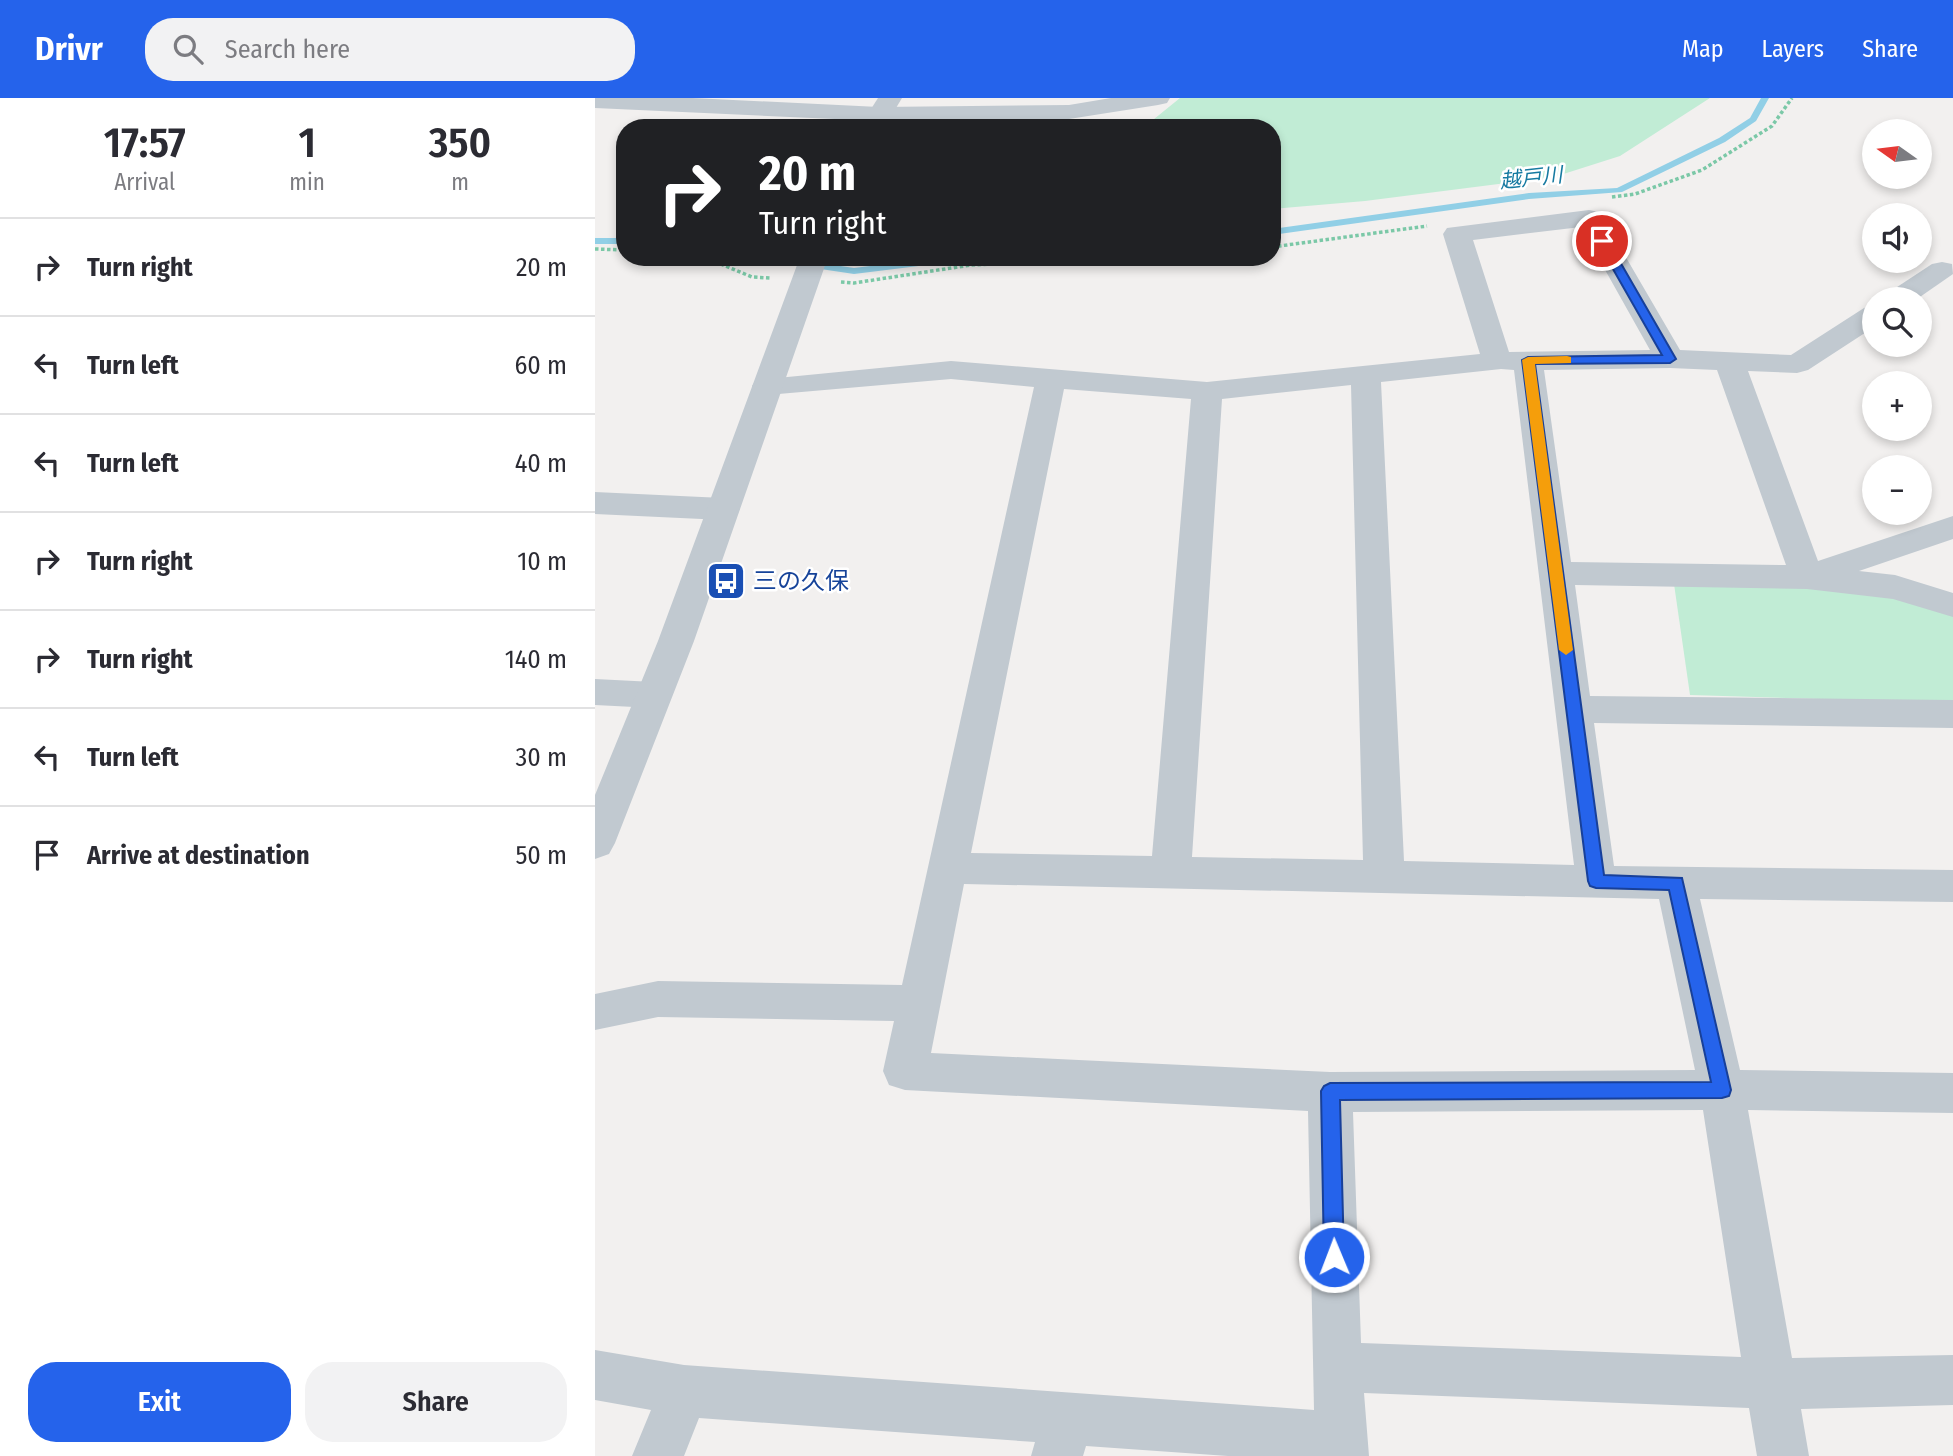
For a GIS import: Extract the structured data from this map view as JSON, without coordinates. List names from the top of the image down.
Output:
{
  "water": ["越戸川"],
  "places": {
    "bus stop": ["三の久保"]
  },
  "north": "left",
  "page": {
    "header": "Drivr",
    "search": "Search here",
    "nav": ["Map", "Layers", "Share"],
    "eta": [
      "17:57",
      "Arrival",
      "1",
      "min",
      "350",
      "m"
    ],
    "map_buttons": ["+", "−"],
    "turn": ["20 m", "Turn right"],
    "list": [
      {
        "name": "Turn right",
        "value": "20 m"
      },
      {
        "name": "Turn left",
        "value": "60 m"
      },
      {
        "name": "Turn left",
        "value": "40 m"
      },
      {
        "name": "Turn right",
        "value": "10 m"
      },
      {
        "name": "Turn right",
        "value": "140 m"
      },
      {
        "name": "Turn left",
        "value": "30 m"
      },
      {
        "name": "Arrive at destination",
        "value": "50 m"
      }
    ],
    "buttons": ["Exit", "Share"]
  }
}
